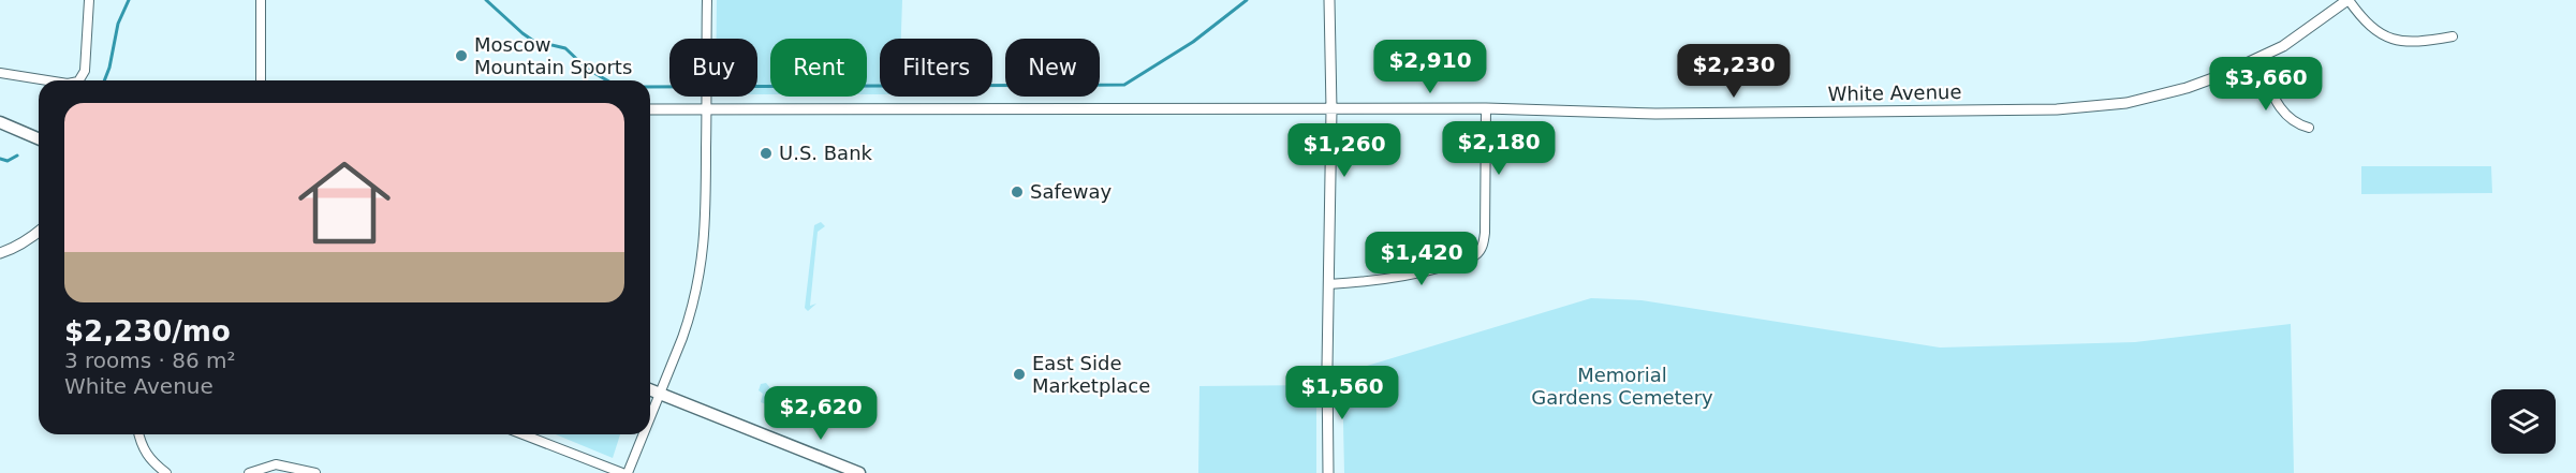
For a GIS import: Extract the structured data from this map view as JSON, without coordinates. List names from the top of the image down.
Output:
{
  "streets": {
    "street": ["White Avenue"]
  },
  "parks": ["Memorial Gardens Cemetery"],
  "places": [
    "Moscow Mountain Sports",
    "U.S. Bank",
    "Safeway",
    "East Side Marketplace"
  ],
  "page": {
    "chip": [
      "Buy",
      "Rent",
      "Filters",
      "New"
    ],
    "price": [
      "$2,910",
      "$2,230",
      "$3,660",
      "$2,180",
      "$1,260",
      "$1,420",
      "$1,560",
      "$2,620"
    ],
    "list": [
      {
        "name": "$2,230/mo",
        "note": "3 rooms · 86 m² · White Avenue"
      }
    ]
  }
}
